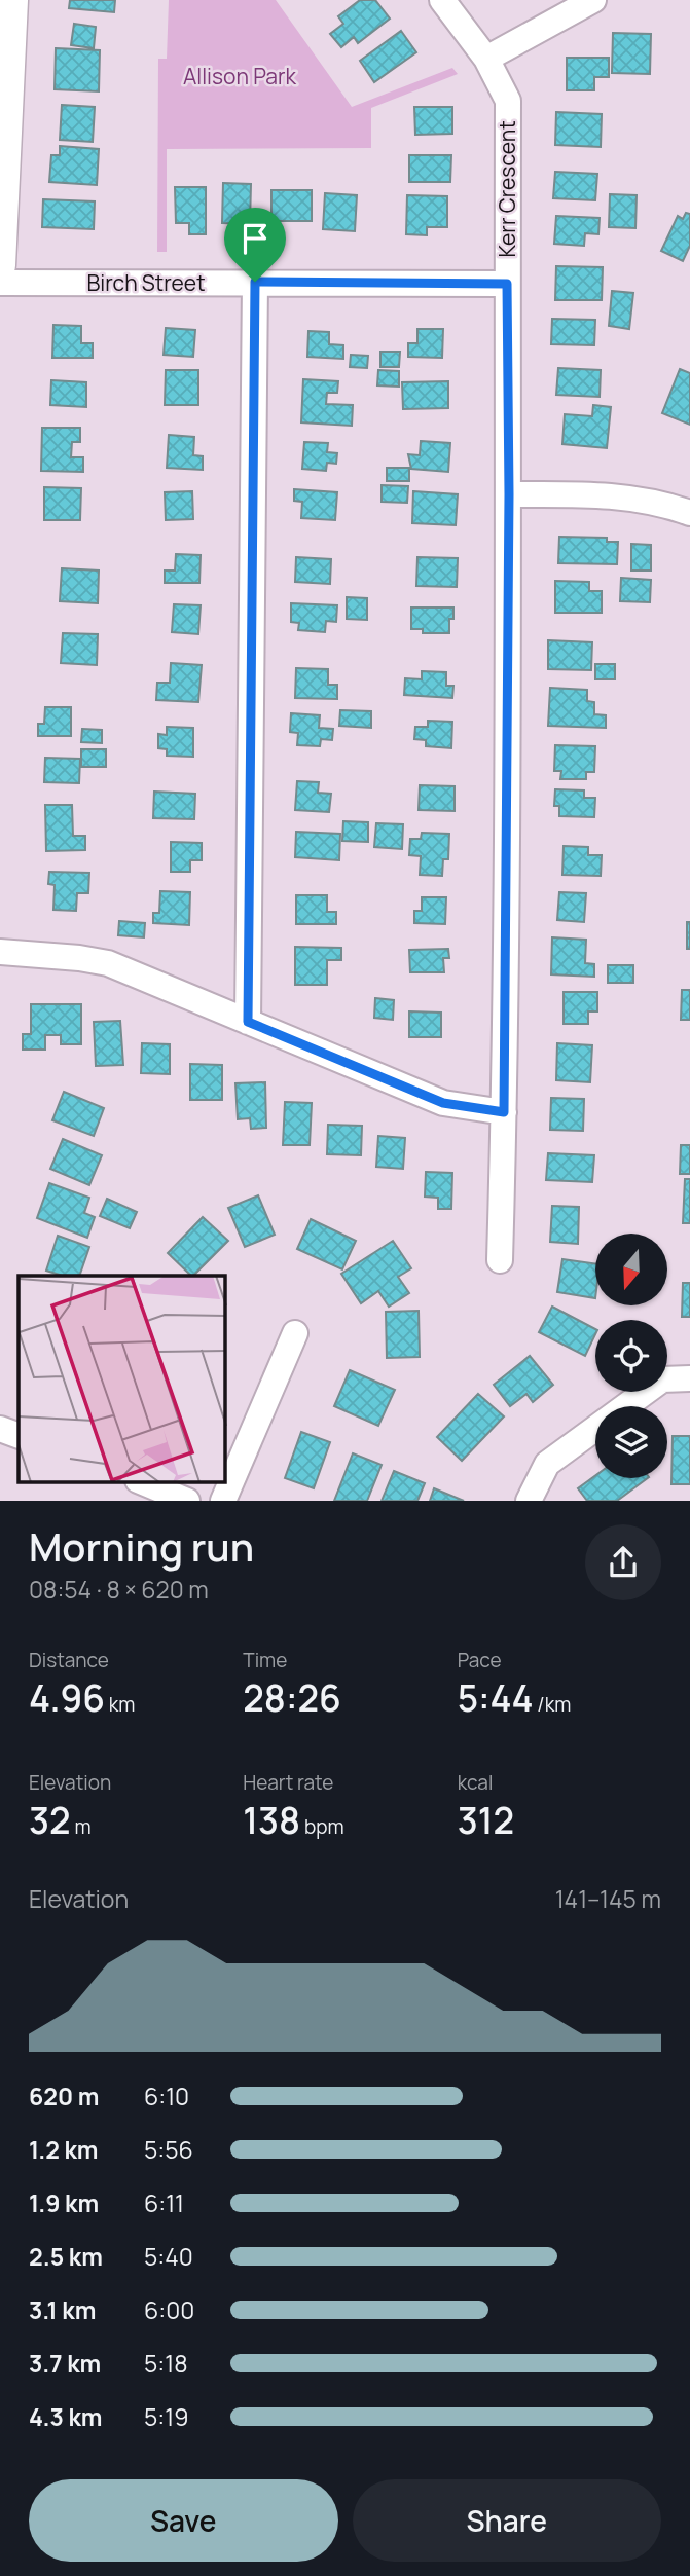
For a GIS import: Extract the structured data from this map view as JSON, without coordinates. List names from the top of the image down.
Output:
{
  "streets": {
    "street": ["Kerr Crescent", "Birch Street"]
  },
  "crossings": [
    ["Kerr Crescent", "Birch Street"]
  ],
  "parks": ["Allison Park"],
  "north": "bottom",
  "page": {
    "heading": ["Morning run", "08:54 · 8 × 620 m"],
    "stats": [
      ["Distance", "4.96 km"],
      ["Time", "28:26"],
      ["Pace", "5:44 /km"],
      ["Elevation", "32 m"],
      ["Heart rate", "138 bpm"],
      ["kcal", "312"]
    ],
    "chart": ["Elevation", "141–145 m"],
    "list": [
      {
        "name": "620 m",
        "note": "6:10"
      },
      {
        "name": "1.2 km",
        "note": "5:56"
      },
      {
        "name": "1.9 km",
        "note": "6:11"
      },
      {
        "name": "2.5 km",
        "note": "5:40"
      },
      {
        "name": "3.1 km",
        "note": "6:00"
      },
      {
        "name": "3.7 km",
        "note": "5:18"
      },
      {
        "name": "4.3 km",
        "note": "5:19"
      }
    ],
    "buttons": ["Save", "Share"]
  }
}
